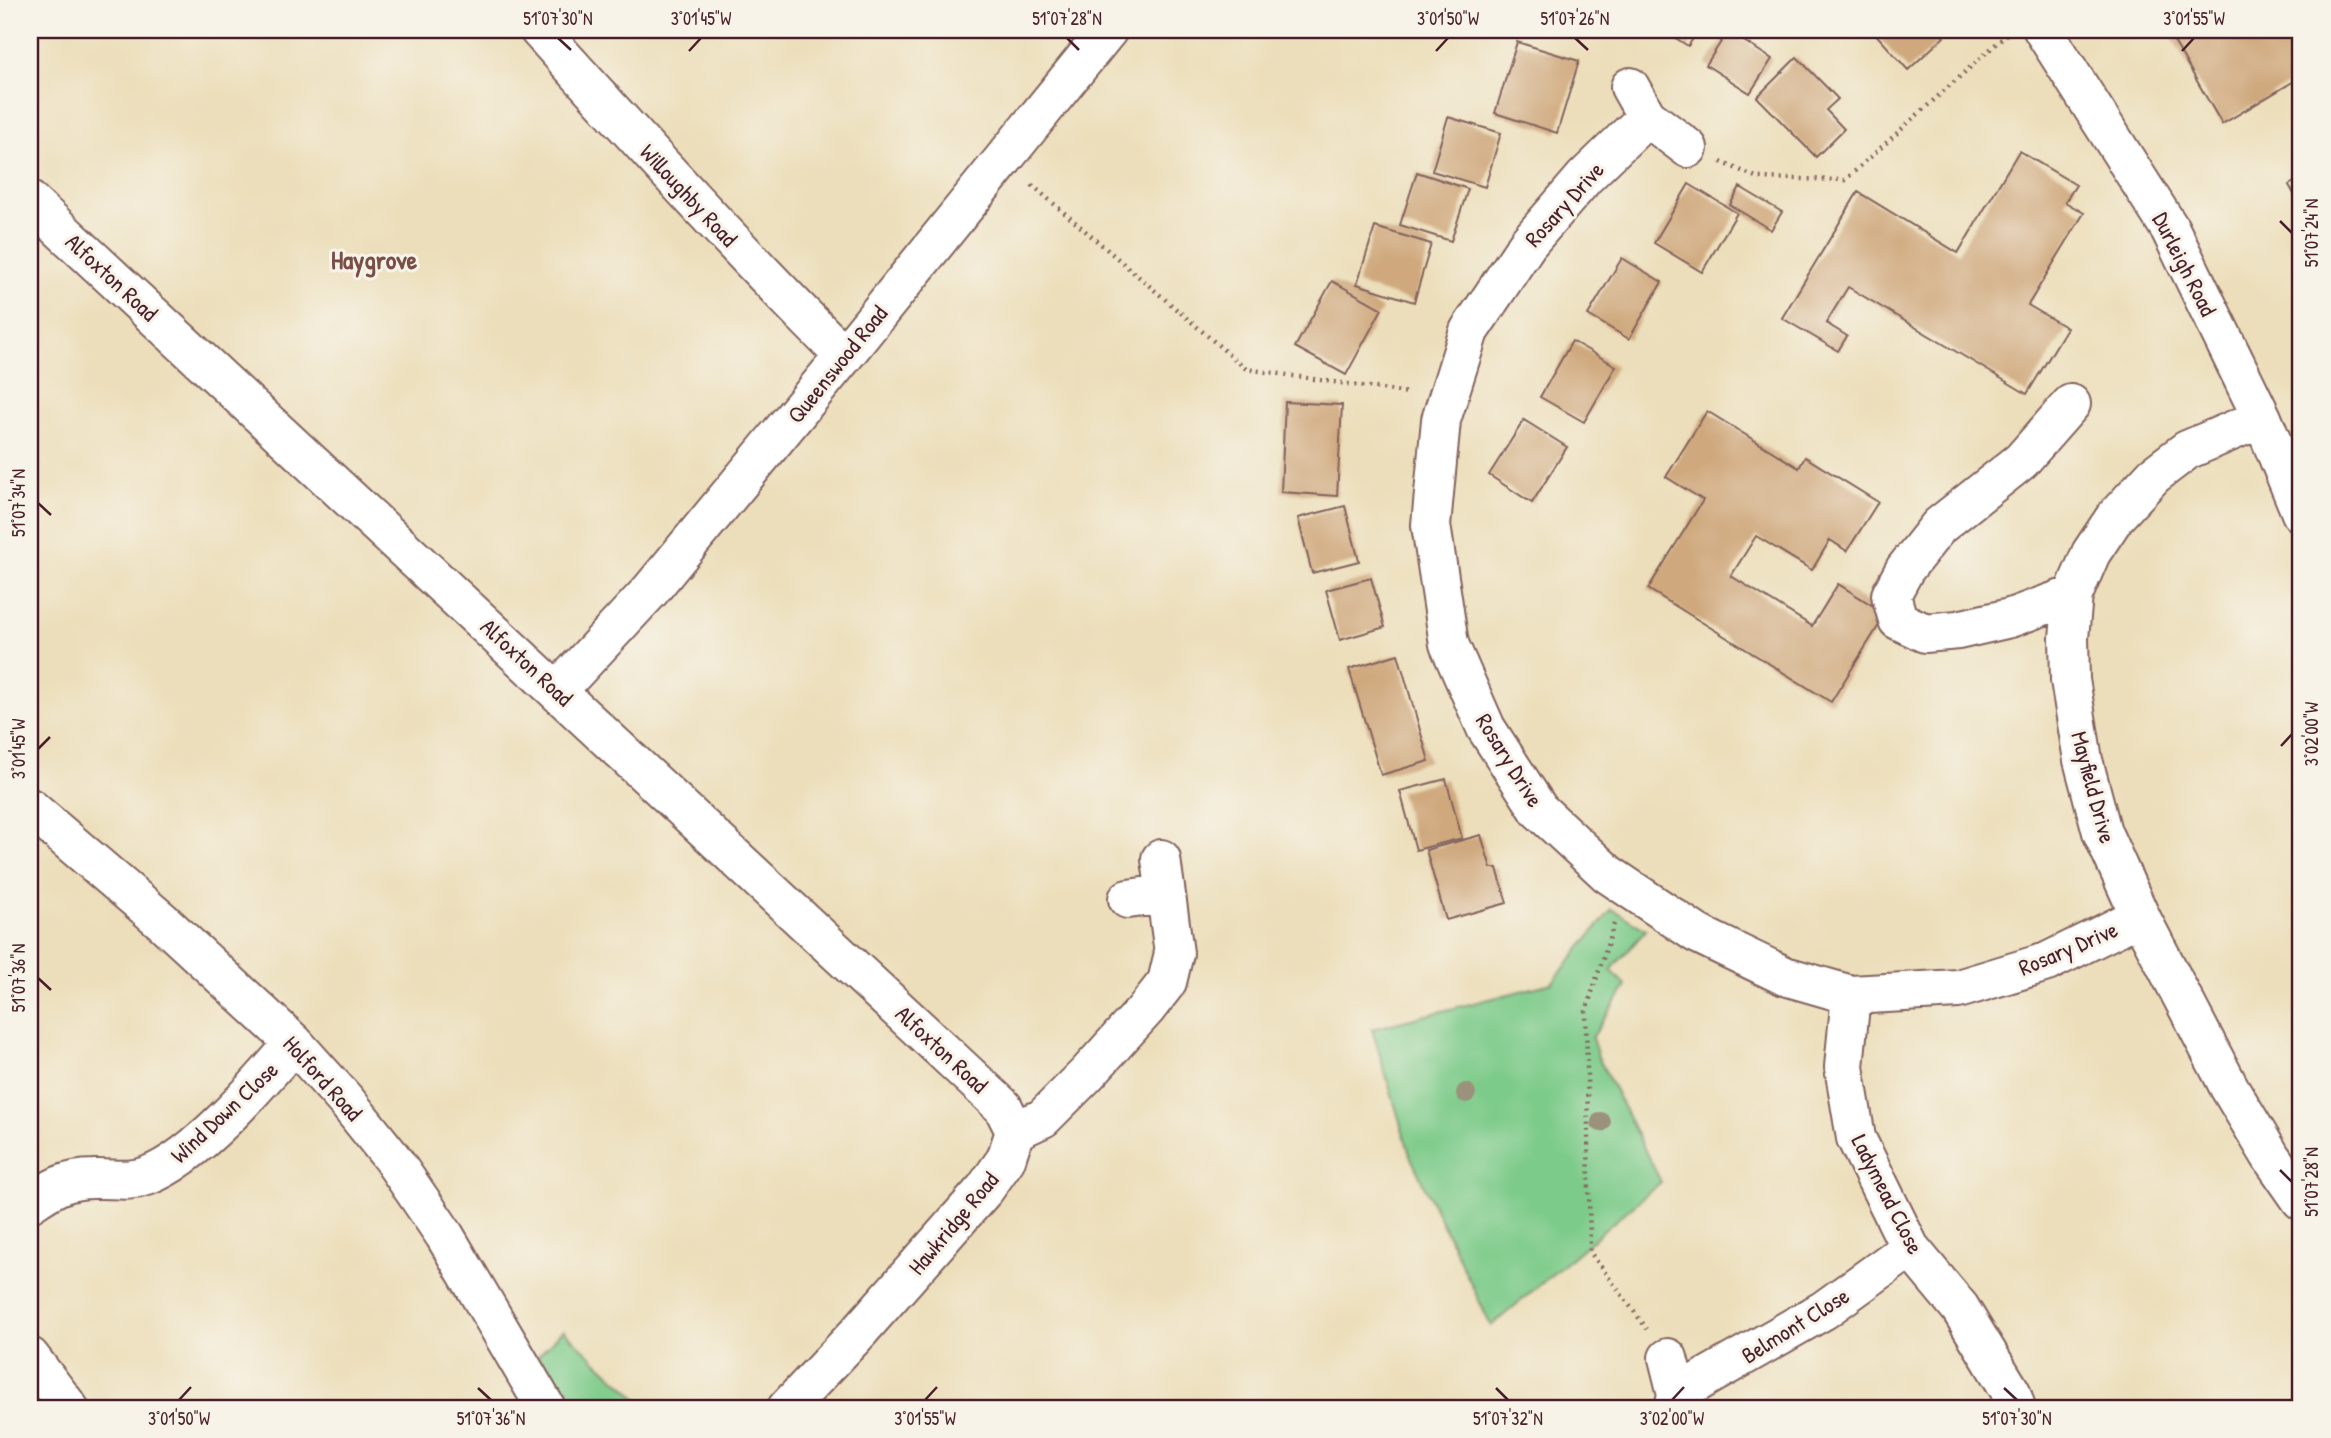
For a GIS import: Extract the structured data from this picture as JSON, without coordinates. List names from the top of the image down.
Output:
{
  "streets": {
    "street": [
      "Willoughby Road",
      "Rosary Drive",
      "Durleigh Road",
      "Alfoxton Road",
      "Queenswood Road",
      "Mayfield Drive",
      "Holford Road",
      "Wind Down Close",
      "Ladymead Close",
      "Hawkridge Road",
      "Belmont Close"
    ]
  },
  "crossings": [
    ["Willoughby Road", "Queenswood Road"],
    ["Rosary Drive", "Mayfield Drive"],
    ["Rosary Drive", "Ladymead Close"],
    ["Durleigh Road", "Mayfield Drive"],
    ["Alfoxton Road", "Queenswood Road"],
    ["Alfoxton Road", "Hawkridge Road"],
    ["Holford Road", "Wind Down Close"],
    ["Ladymead Close", "Belmont Close"]
  ],
  "districts": ["Haygrove"],
  "coordinates": [
    "51°07'30\"N",
    "3°01'45\"W",
    "51°07'28\"N",
    "3°01'50\"W",
    "51°07'26\"N",
    "3°01'55\"W",
    "51°07'24\"N",
    "51°07'34\"N",
    "3°02'00\"W",
    "51°07'36\"N",
    "51°07'32\"N"
  ]
}
